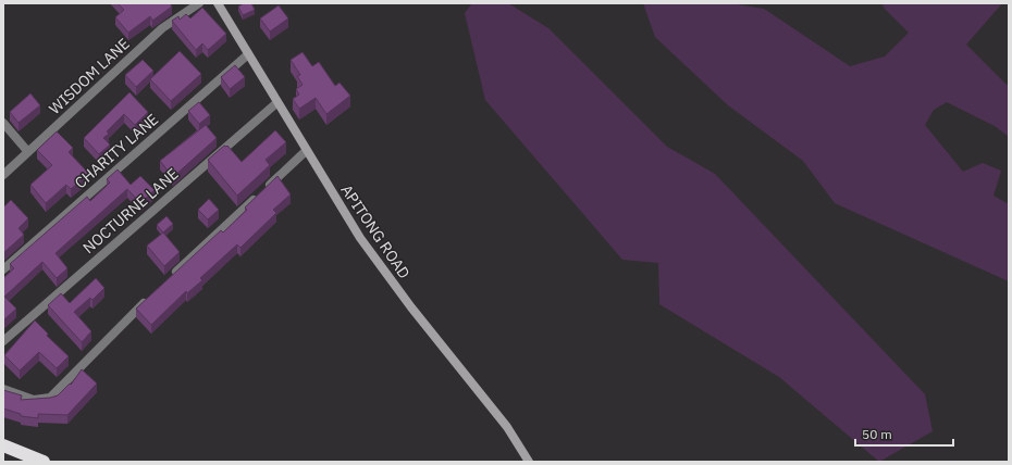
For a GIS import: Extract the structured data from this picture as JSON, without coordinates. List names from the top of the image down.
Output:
{
  "streets": {
    "street": [
      "WISDOM LANE",
      "CHARITY LANE",
      "NOCTURNE LANE",
      "APITONG ROAD"
    ]
  },
  "crossings": [
    ["CHARITY LANE", "APITONG ROAD"],
    ["NOCTURNE LANE", "APITONG ROAD"]
  ],
  "scale_bar": "50 m"
}
